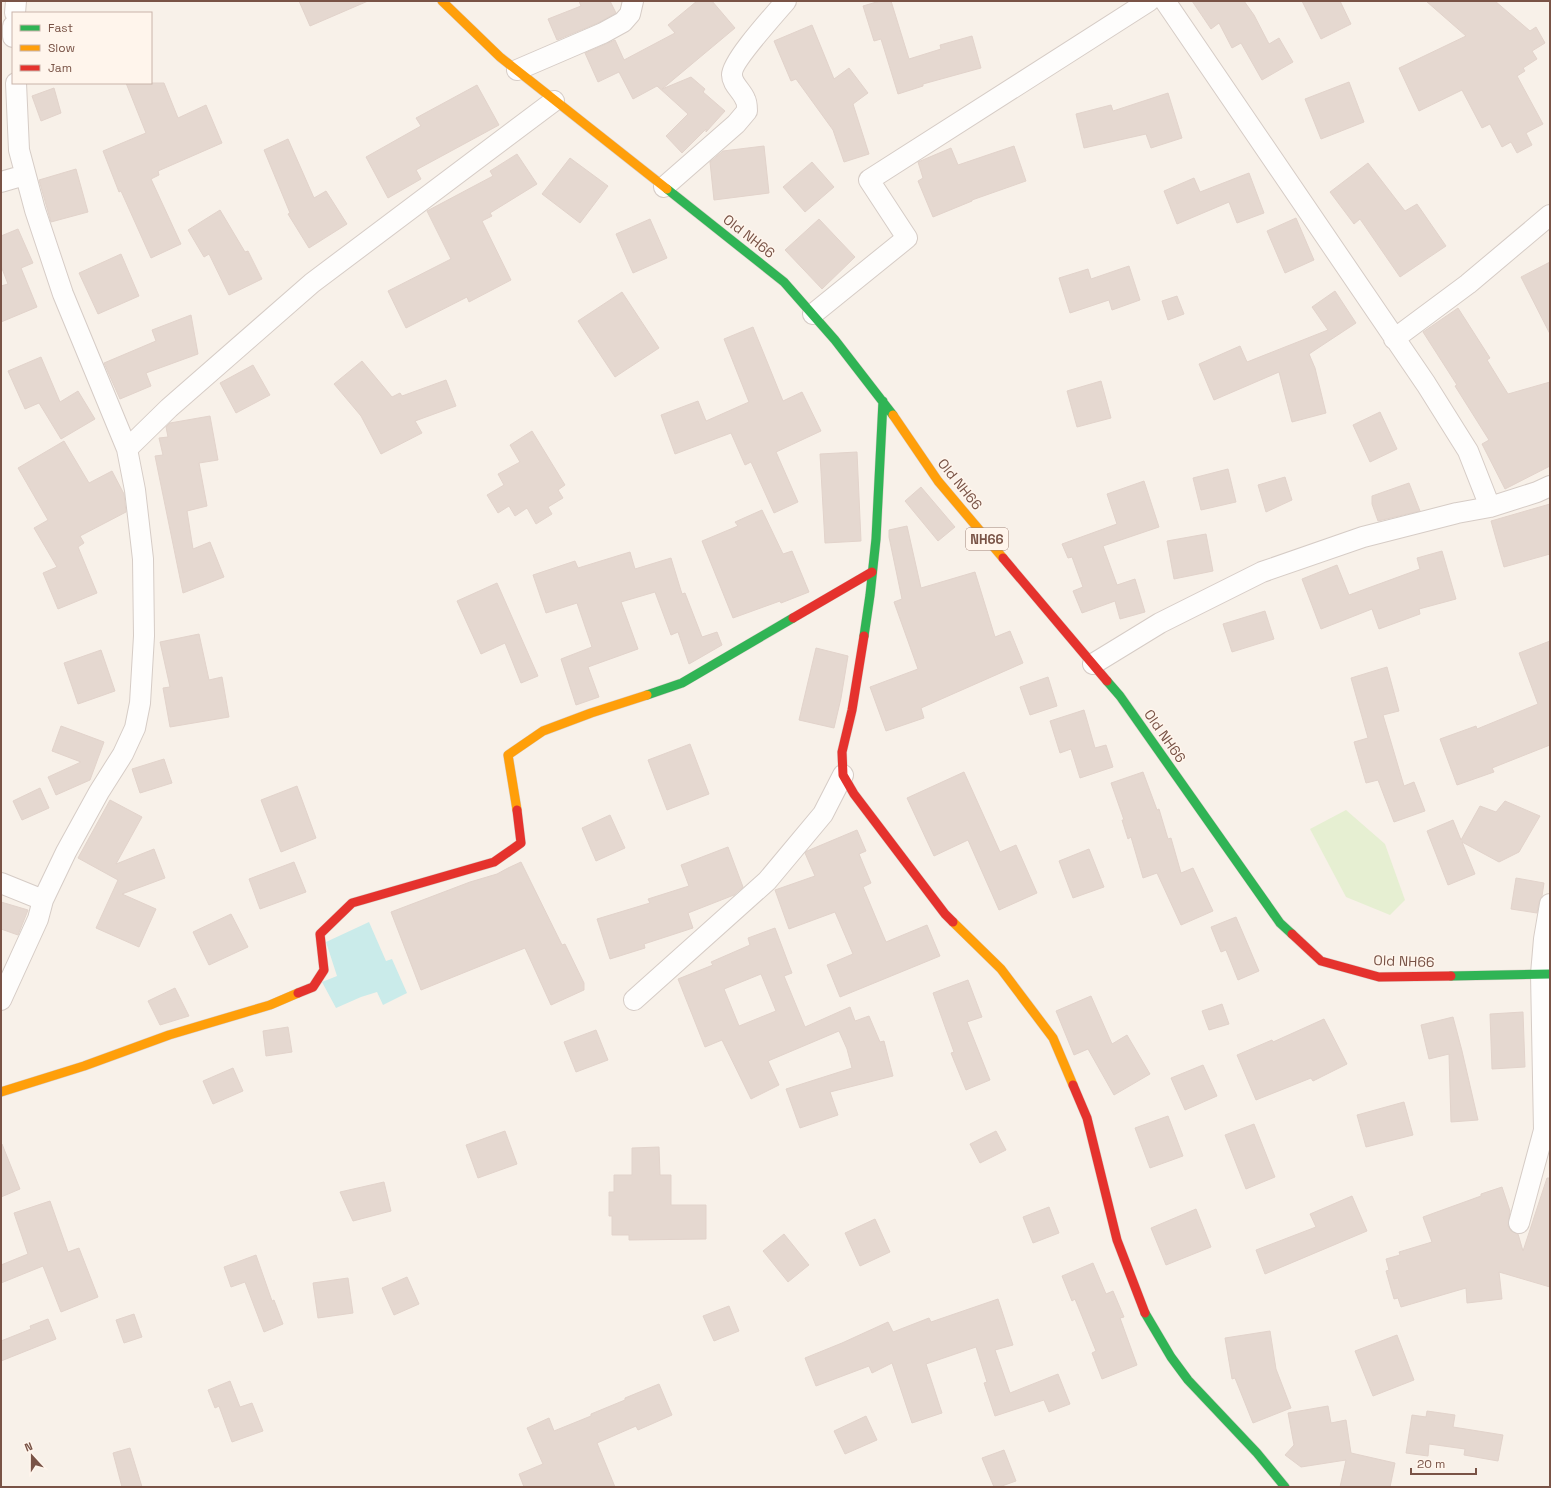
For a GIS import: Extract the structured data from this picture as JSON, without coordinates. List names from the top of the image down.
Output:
{
  "streets": {
    "street": ["Old NH66", "NH66"]
  },
  "legend": ["Fast", "Slow", "Jam"],
  "scale_bar": "20 m",
  "north": "top"
}
